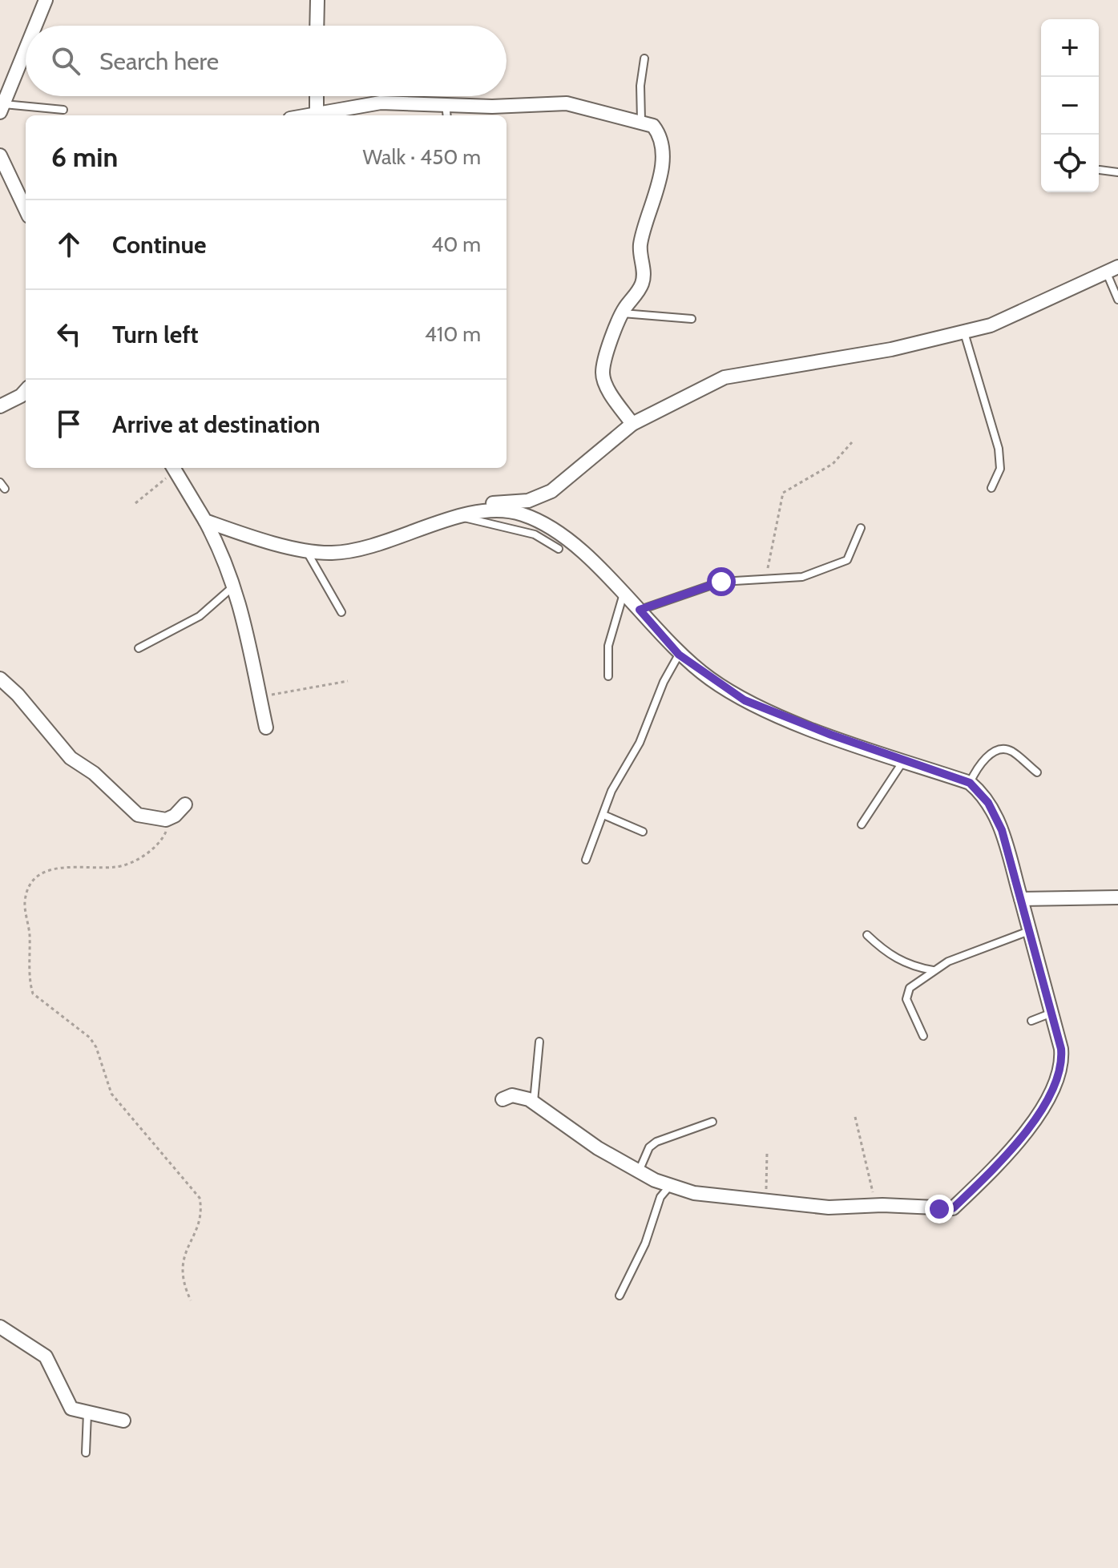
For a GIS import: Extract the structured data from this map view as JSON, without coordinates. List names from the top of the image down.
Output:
{
  "page": {
    "map_buttons": ["+", "−"],
    "search": "Search here",
    "heading": ["6 min", "Walk · 450 m"],
    "list": [
      ["Continue", "40 m"],
      ["Turn left", "410 m"],
      "Arrive at destination"
    ]
  }
}
